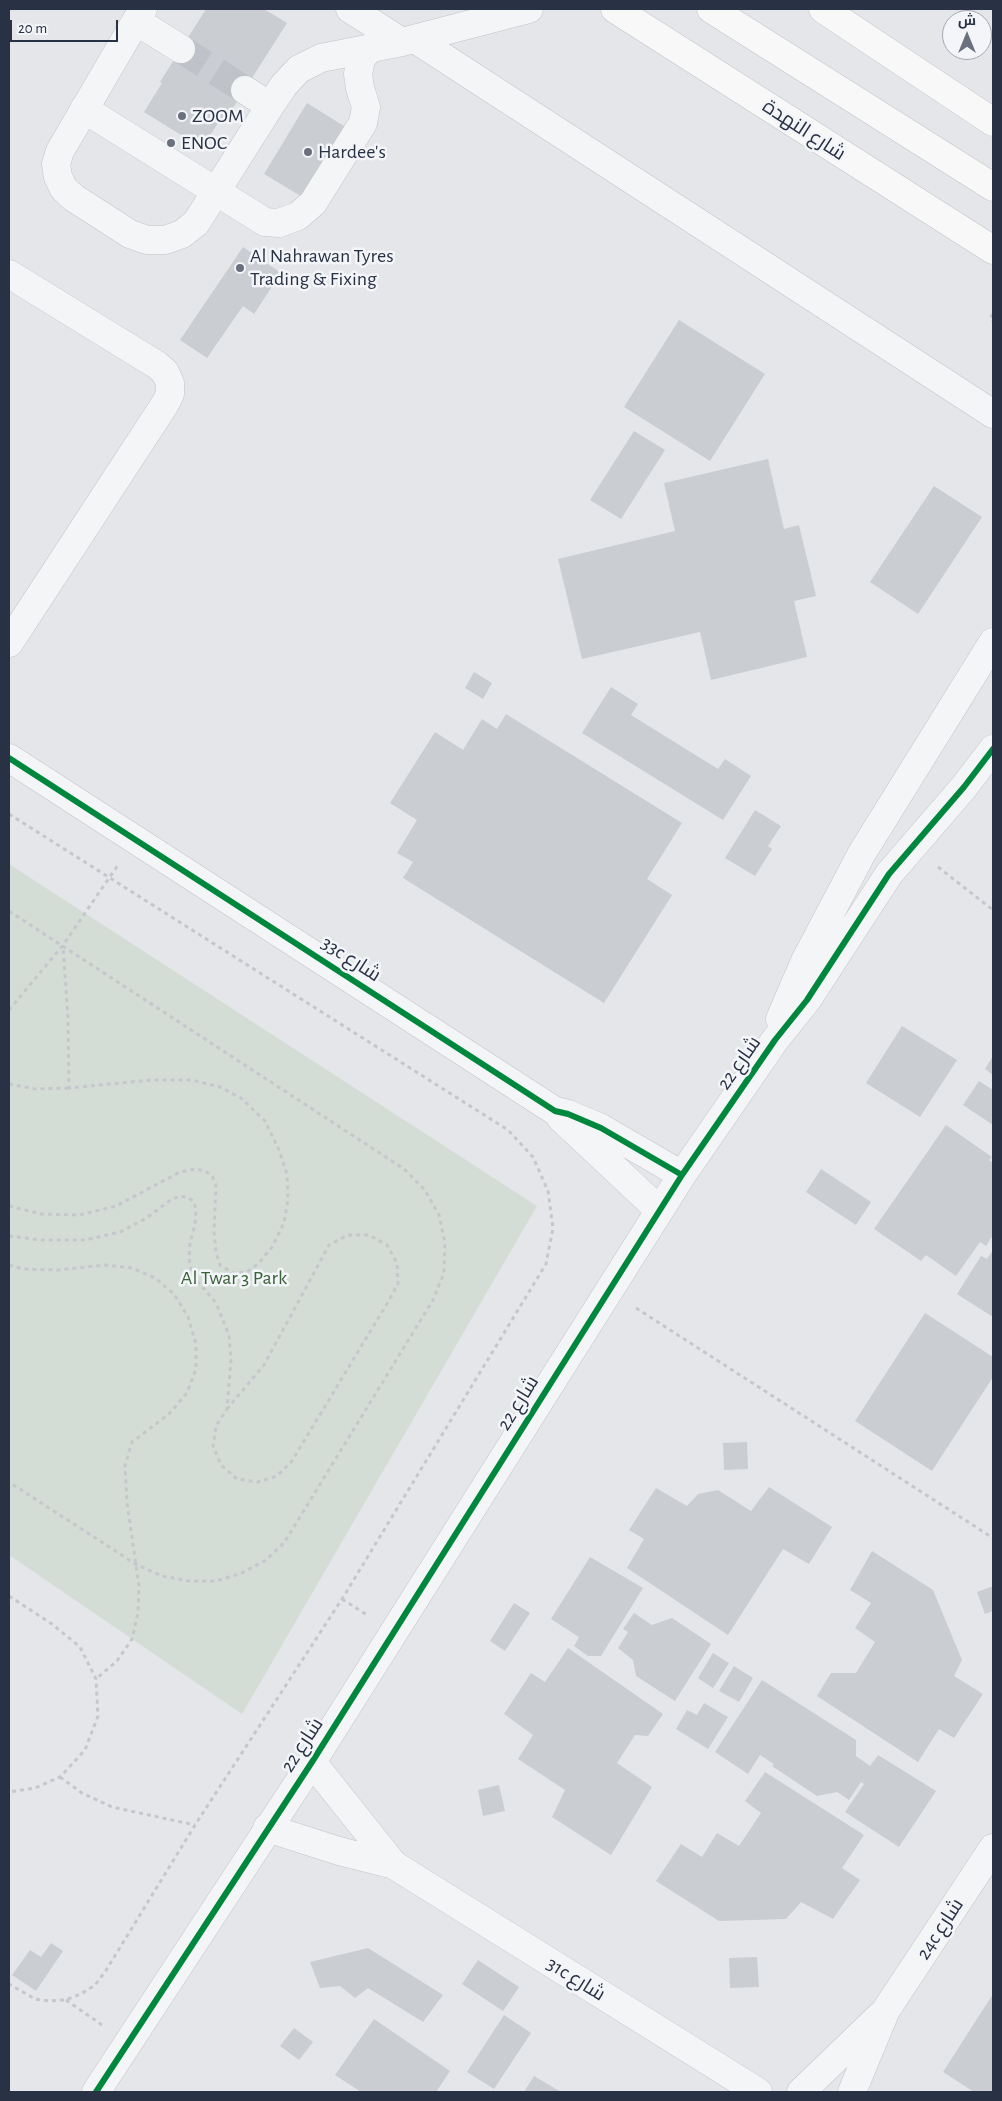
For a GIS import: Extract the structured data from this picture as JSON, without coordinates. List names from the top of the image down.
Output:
{
  "streets": {
    "main road": ["شارع النهدة"],
    "street": [
      "33c شارع",
      "شارع 22",
      "24c شارع",
      "31c شارع"
    ]
  },
  "crossings": [
    ["33c شارع", "شارع 22"],
    ["شارع 22", "31c شارع"]
  ],
  "parks": ["Al Twar 3 Park"],
  "places": [
    "ZOOM",
    "ENOC",
    "Hardee's",
    "Al Nahrawan Tyres Trading & Fixing"
  ],
  "scale_bar": "20 m",
  "north": "top"
}
